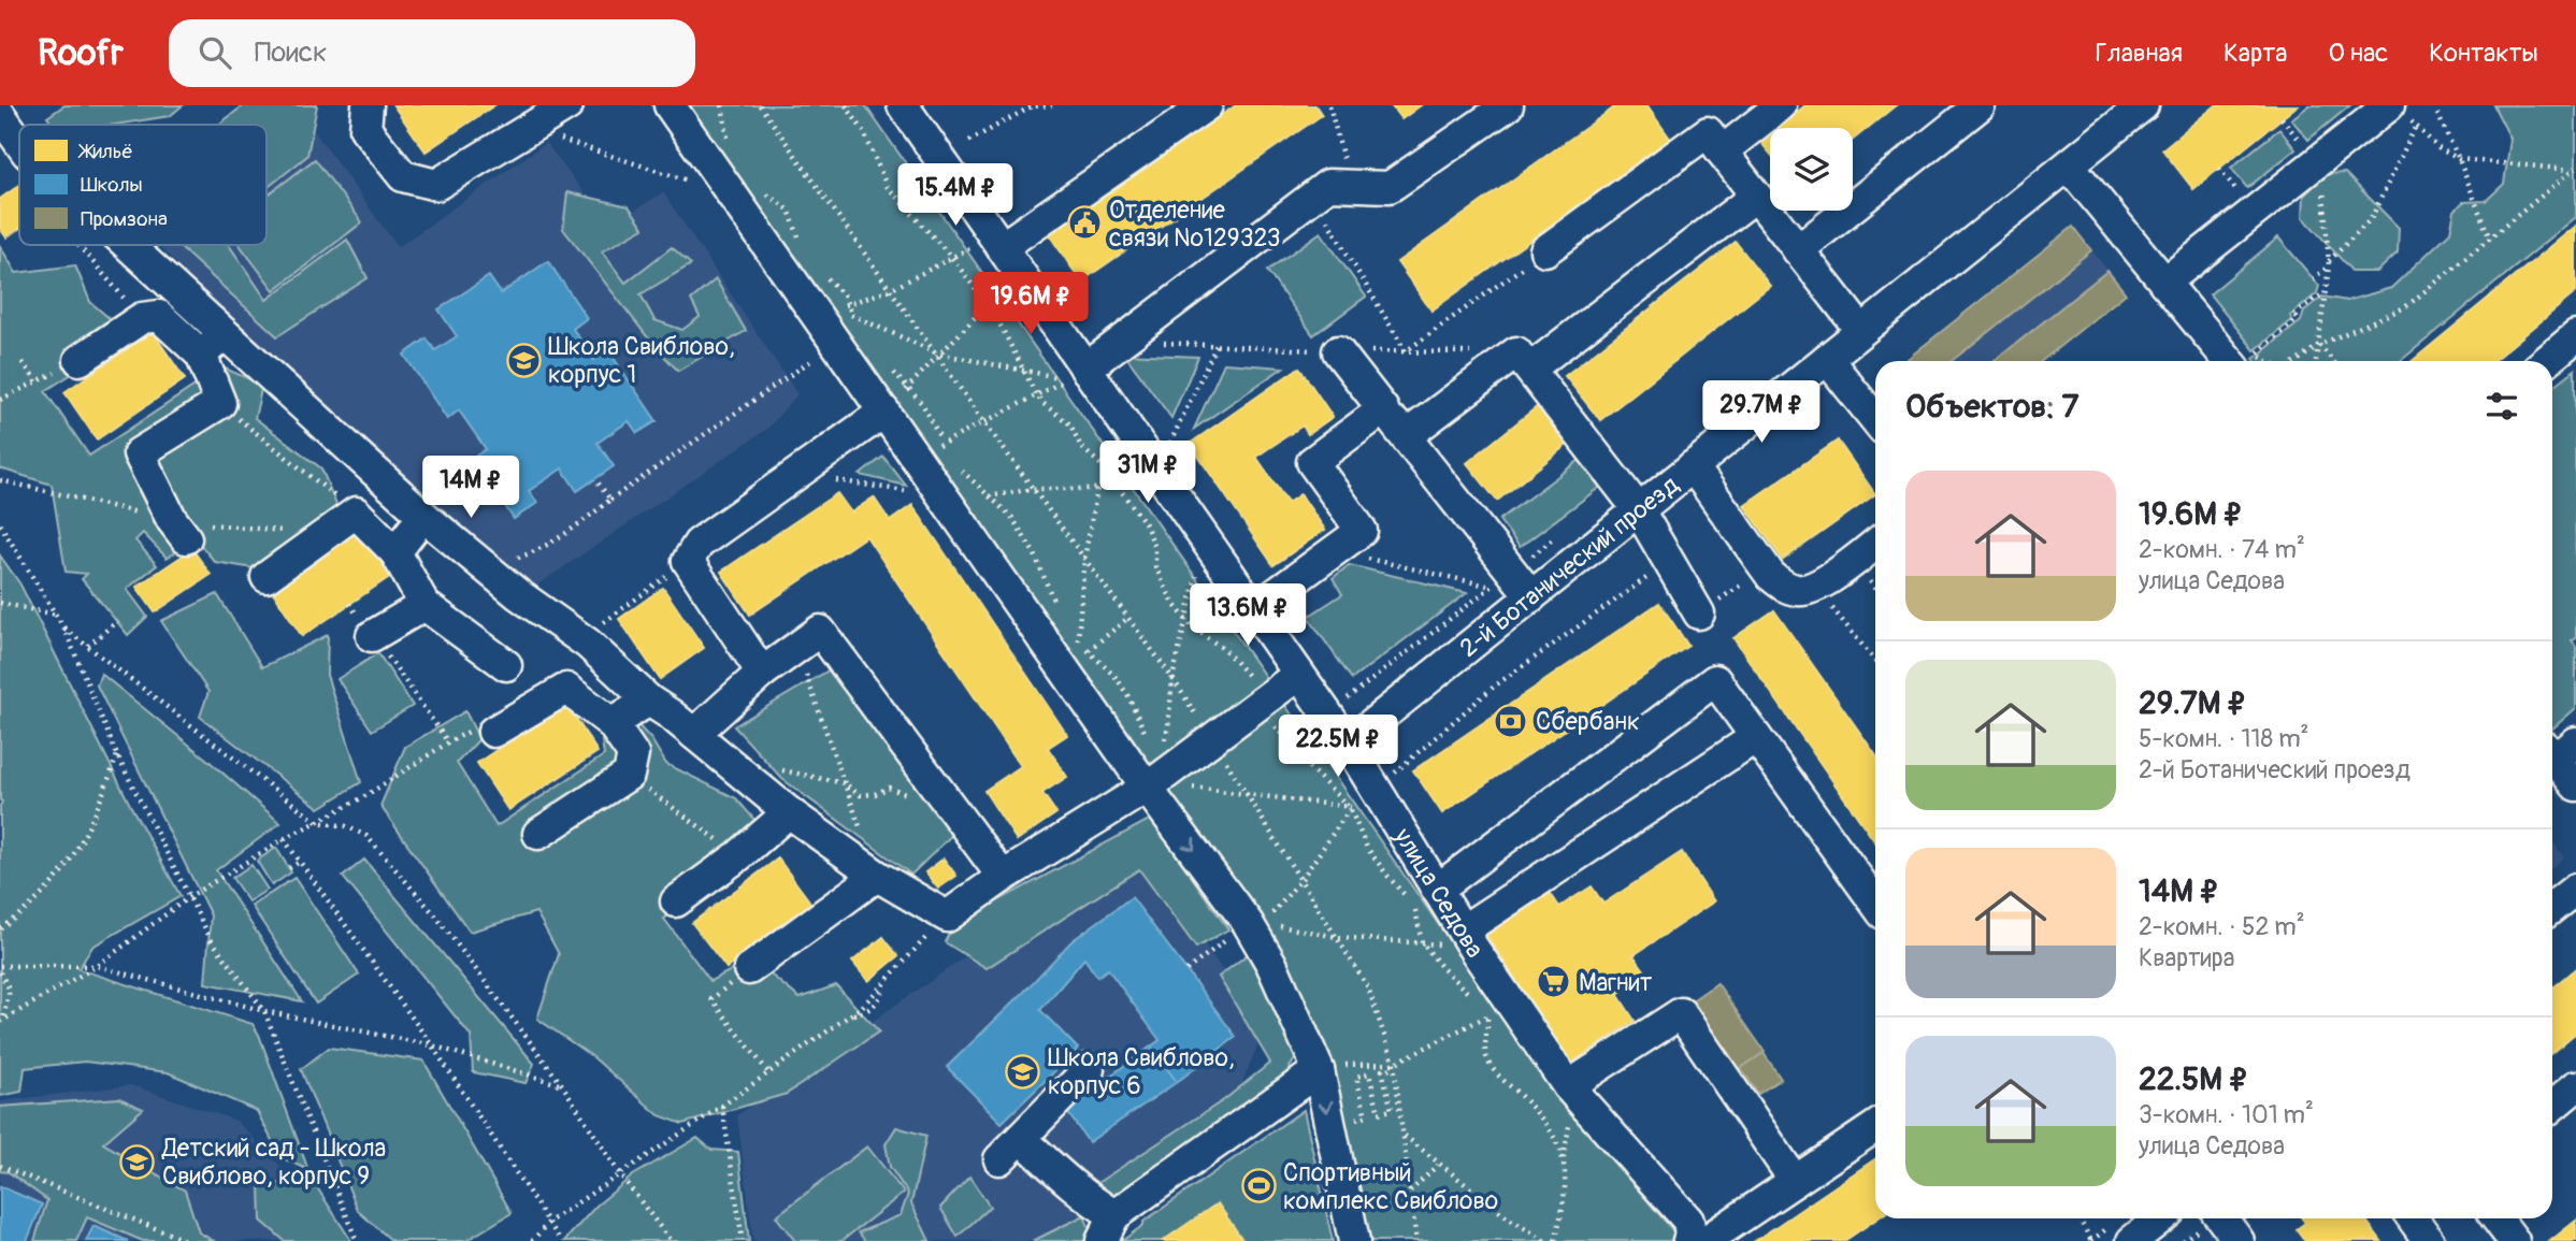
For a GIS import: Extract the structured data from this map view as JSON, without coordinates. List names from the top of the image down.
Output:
{
  "streets": {
    "street": ["2-й Ботанический проезд", "улица Седова"]
  },
  "crossings": [
    ["2-й Ботанический проезд", "улица Седова"]
  ],
  "places": {
    "public building": ["Отделение связи №129323"],
    "school or university": ["Школа Свиблово, корпус 1", "Школа Свиблово, корпус 6", "Детский сад - Школа Свиблово, корпус 9"],
    "bank": ["Сбербанк"],
    "supermarket": ["Магнит"],
    "sports": ["Спортивный комплекс Свиблово"]
  },
  "legend": ["Жильё", "Школы", "Промзона"],
  "page": {
    "header": "Roofr",
    "search": "Поиск",
    "nav": [
      "Главная",
      "Карта",
      "О нас",
      "Контакты"
    ],
    "price": [
      "15.4M ₽",
      "19.6M ₽",
      "29.7M ₽",
      "31M ₽",
      "14M ₽",
      "13.6M ₽",
      "22.5M ₽"
    ],
    "heading": "Объектов: 7",
    "list": [
      {
        "name": "19.6M ₽",
        "note": "2-комн. · 74 m² · улица Седова"
      },
      {
        "name": "29.7M ₽",
        "note": "5-комн. · 118 m² · 2-й Ботанический проезд"
      },
      {
        "name": "14M ₽",
        "note": "2-комн. · 52 m² · Квартира"
      },
      {
        "name": "22.5M ₽",
        "note": "3-комн. · 101 m² · улица Седова"
      }
    ]
  }
}
